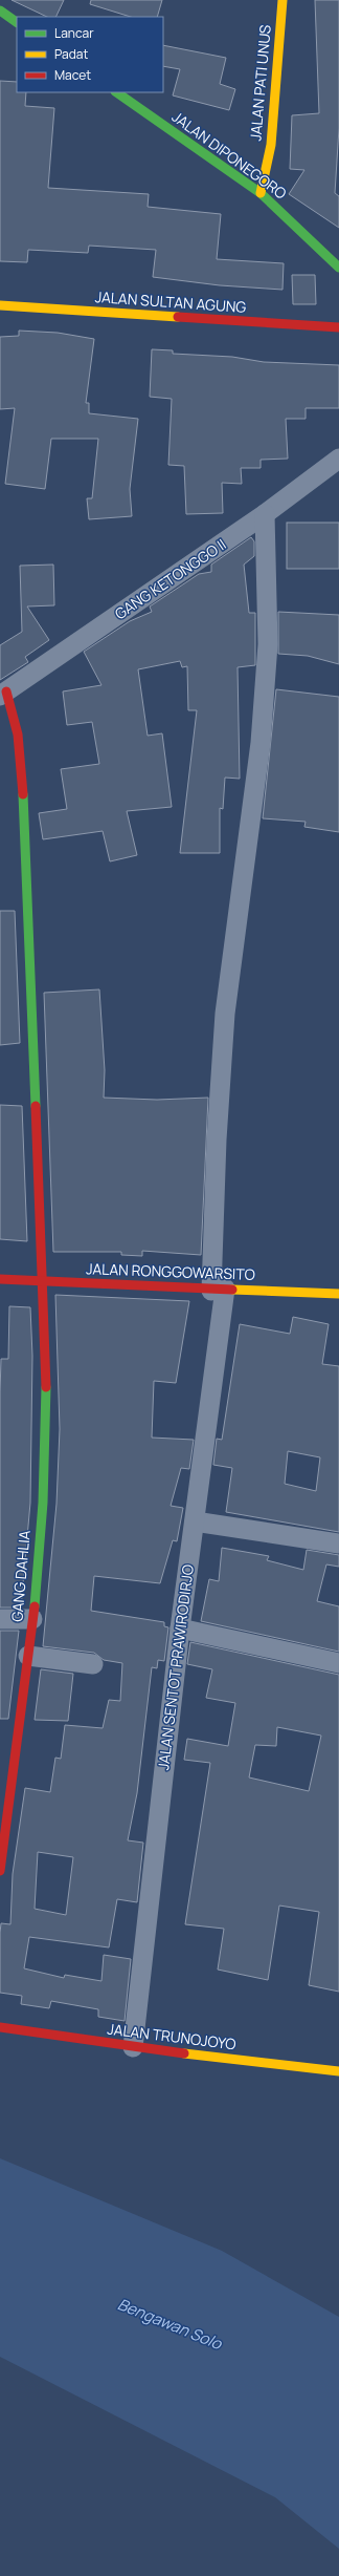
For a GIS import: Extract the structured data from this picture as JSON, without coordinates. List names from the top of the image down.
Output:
{
  "streets": {
    "street": [
      "JALAN PATI UNUS",
      "JALAN DIPONEGORO",
      "JALAN SULTAN AGUNG",
      "GANG KETONGGO II",
      "JALAN RONGGOWARSITO",
      "GANG DAHLIA",
      "JALAN SENTOT PRAWIRODIRJO",
      "JALAN TRUNOJOYO"
    ]
  },
  "crossings": [
    ["JALAN PATI UNUS", "JALAN DIPONEGORO"],
    ["GANG KETONGGO II", "GANG DAHLIA"],
    ["GANG KETONGGO II", "JALAN SENTOT PRAWIRODIRJO"],
    ["JALAN RONGGOWARSITO", "GANG DAHLIA"],
    ["JALAN RONGGOWARSITO", "JALAN SENTOT PRAWIRODIRJO"],
    ["JALAN SENTOT PRAWIRODIRJO", "JALAN TRUNOJOYO"]
  ],
  "water": ["Bengawan Solo"],
  "legend": ["Lancar", "Padat", "Macet"]
}
